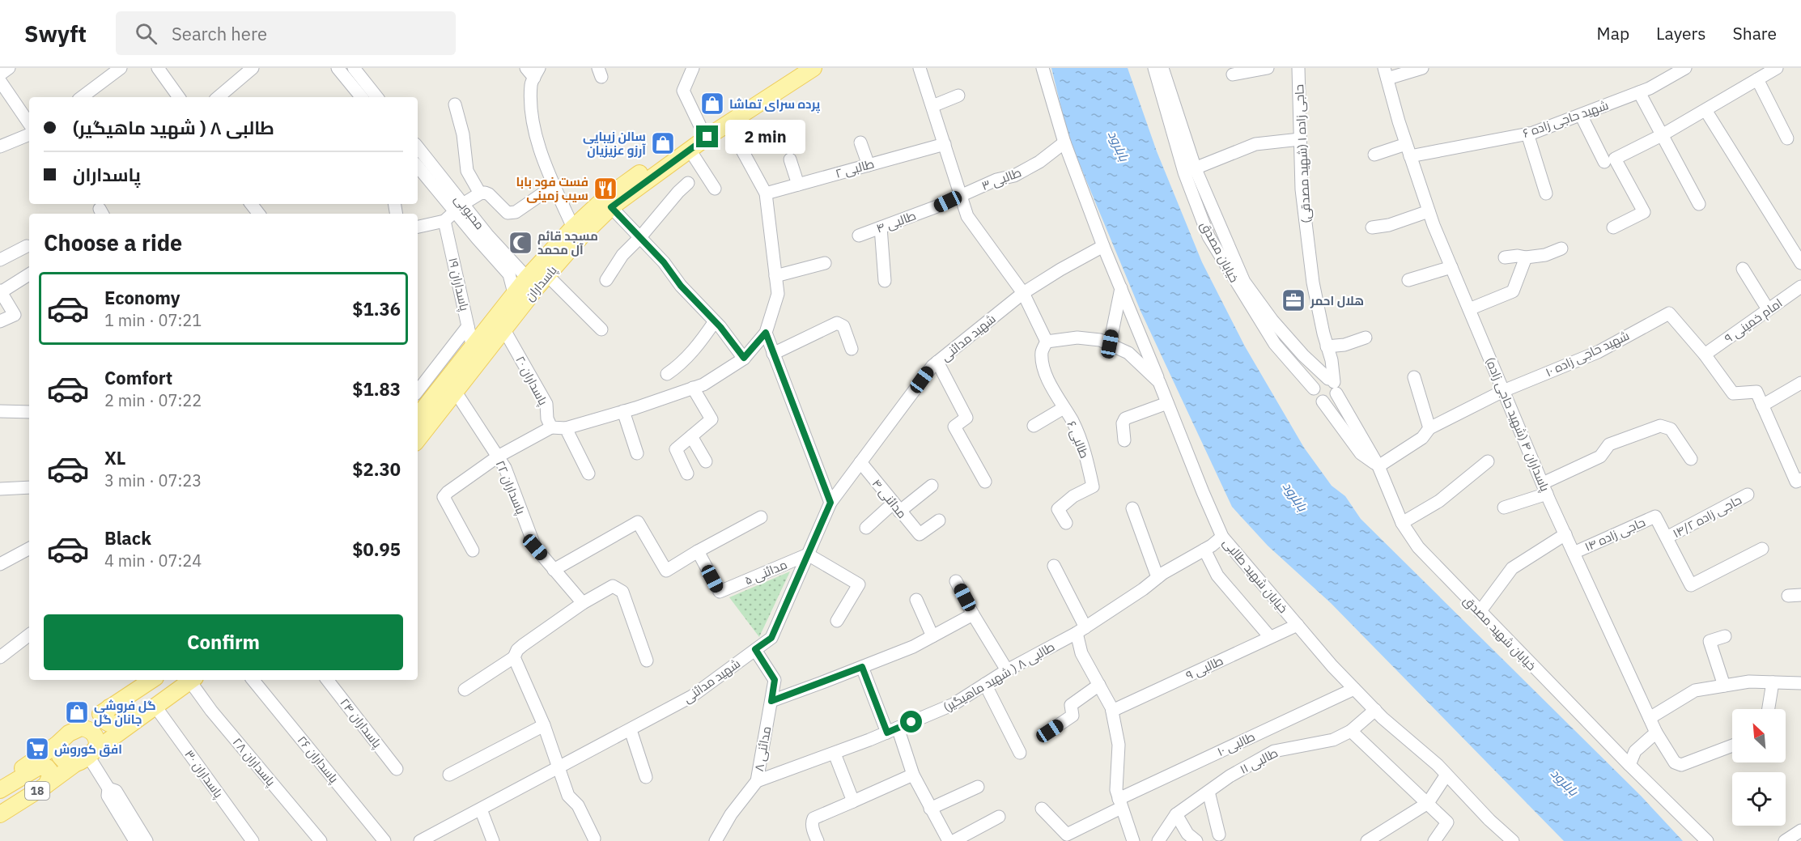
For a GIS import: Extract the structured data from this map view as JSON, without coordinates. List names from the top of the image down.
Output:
{
  "streets": {
    "main road": ["پاسداران", "18"],
    "street": [
      "شهید حاجی زاده ۶",
      "حاجی زاده ۱ (شهید مصدقی)",
      "طالبی ۲",
      "طالبی ۳",
      "محبوبی",
      "طالبی ۴",
      "خیابان مصدق",
      "پاسداران ۱۹",
      "امام خمینی ۹",
      "شهید مدائنی",
      "شهید حاجی زاده ۱۰",
      "پاسداران ۲۰",
      "پاسداران ۴ (شهید حاجی زاده)",
      "طالبی ۶",
      "پاسداران ۲۲",
      "مدائنی ۴",
      "حاجی زاده ۱۴/۲",
      "حاجی زاده ۱۴",
      "مدائنی ۵",
      "خیابان شهید طالبی",
      "خیابان شهید مصدق",
      "طالبی ۹",
      "طالبی ۸ ( شهید ماهیگیر)",
      "پاسداران ۲۴",
      "طالبی ۱۰",
      "مدائنی ۸",
      "پاسداران ۲۶",
      "طالبی ۱۱",
      "پاسداران ۲۸",
      "پاسداران ۳۰"
    ]
  },
  "crossings": [
    ["شهید حاجی زاده ۶", "پاسداران ۴ (شهید حاجی زاده)"],
    ["حاجی زاده ۱ (شهید مصدقی)", "خیابان مصدق"],
    ["حاجی زاده ۱ (شهید مصدقی)", "خیابان شهید مصدق"],
    ["طالبی ۳", "طالبی ۴"],
    ["محبوبی", "پاسداران"],
    ["خیابان مصدق", "خیابان شهید مصدق"],
    ["پاسداران", "پاسداران ۱۹"],
    ["پاسداران", "پاسداران ۲۰"],
    ["پاسداران", "پاسداران ۲۲"],
    ["امام خمینی ۹", "شهید حاجی زاده ۱۰"],
    ["شهید مدائنی", "مدائنی ۴"],
    ["شهید مدائنی", "مدائنی ۵"],
    ["شهید مدائنی", "مدائنی ۸"],
    ["شهید حاجی زاده ۱۰", "پاسداران ۴ (شهید حاجی زاده)"],
    ["شهید حاجی زاده ۱۰", "خیابان شهید مصدق"],
    ["پاسداران ۴ (شهید حاجی زاده)", "حاجی زاده ۱۴"],
    ["طالبی ۶", "خیابان شهید طالبی"],
    ["حاجی زاده ۱۴/۲", "حاجی زاده ۱۴"],
    ["خیابان شهید طالبی", "طالبی ۹"],
    ["خیابان شهید طالبی", "طالبی ۸ ( شهید ماهیگیر)"],
    ["خیابان شهید طالبی", "طالبی ۱۰"],
    ["خیابان شهید طالبی", "طالبی ۱۱"],
    ["طالبی ۸ ( شهید ماهیگیر)", "مدائنی ۸"],
    ["پاسداران ۲۸", "18"],
    ["پاسداران ۳۰", "18"]
  ],
  "water": ["بابلرود"],
  "places": {
    "shop": ["پرده سرای تماشا", "سالن زیبایی آرزو عزیزیان", "گل فروشی جانان گل"],
    "restaurant": ["فست فود بابا سیب زمینی"],
    "mosque": ["مسجد قائم آل محمد"],
    "office": ["هلال احمر"],
    "supermarket": ["افق کوروش"]
  },
  "north": "top left",
  "page": {
    "header": "Swyft",
    "search": "Search here",
    "nav": ["Map", "Layers", "Share"],
    "banner": ["طالبی ۸ ( شهید ماهیگیر)", "پاسداران"],
    "bubble": "2 min",
    "heading": "Choose a ride",
    "list": [
      {
        "name": "Economy",
        "note": "1 min · 07:21",
        "value": "$1.36"
      },
      {
        "name": "Comfort",
        "note": "2 min · 07:22",
        "value": "$1.83"
      },
      {
        "name": "XL",
        "note": "3 min · 07:23",
        "value": "$2.30"
      },
      {
        "name": "Black",
        "note": "4 min · 07:24",
        "value": "$0.95"
      }
    ],
    "buttons": "Confirm"
  }
}
